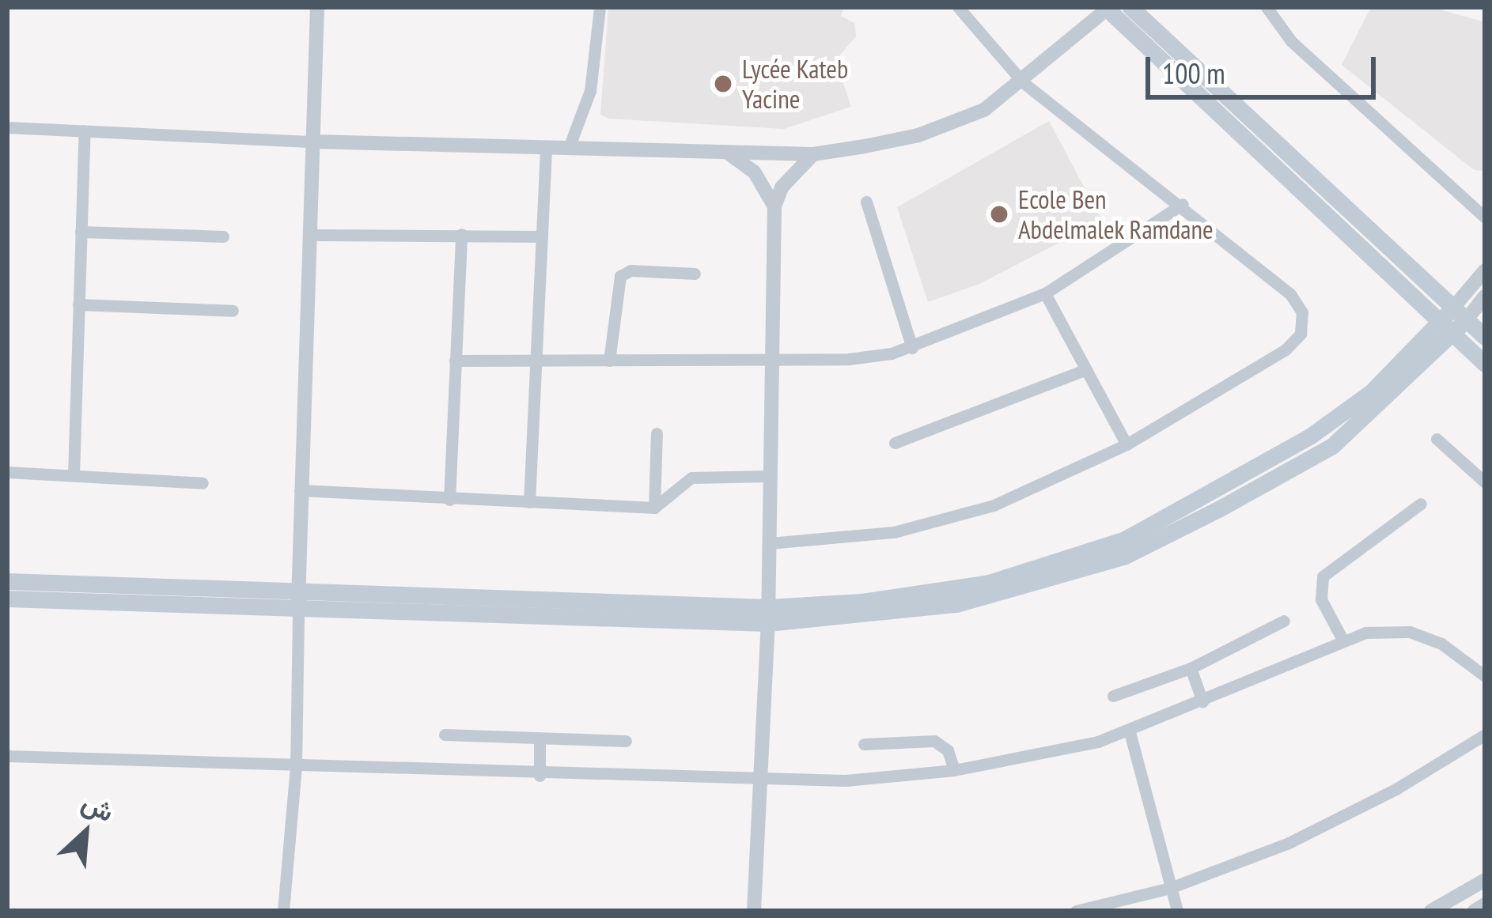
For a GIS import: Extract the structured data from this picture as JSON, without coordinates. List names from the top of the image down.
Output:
{
  "places": ["Lycée Kateb Yacine", "Ecole Ben Abdelmalek Ramdane"],
  "scale_bar": "100 m",
  "north": "top right"
}
